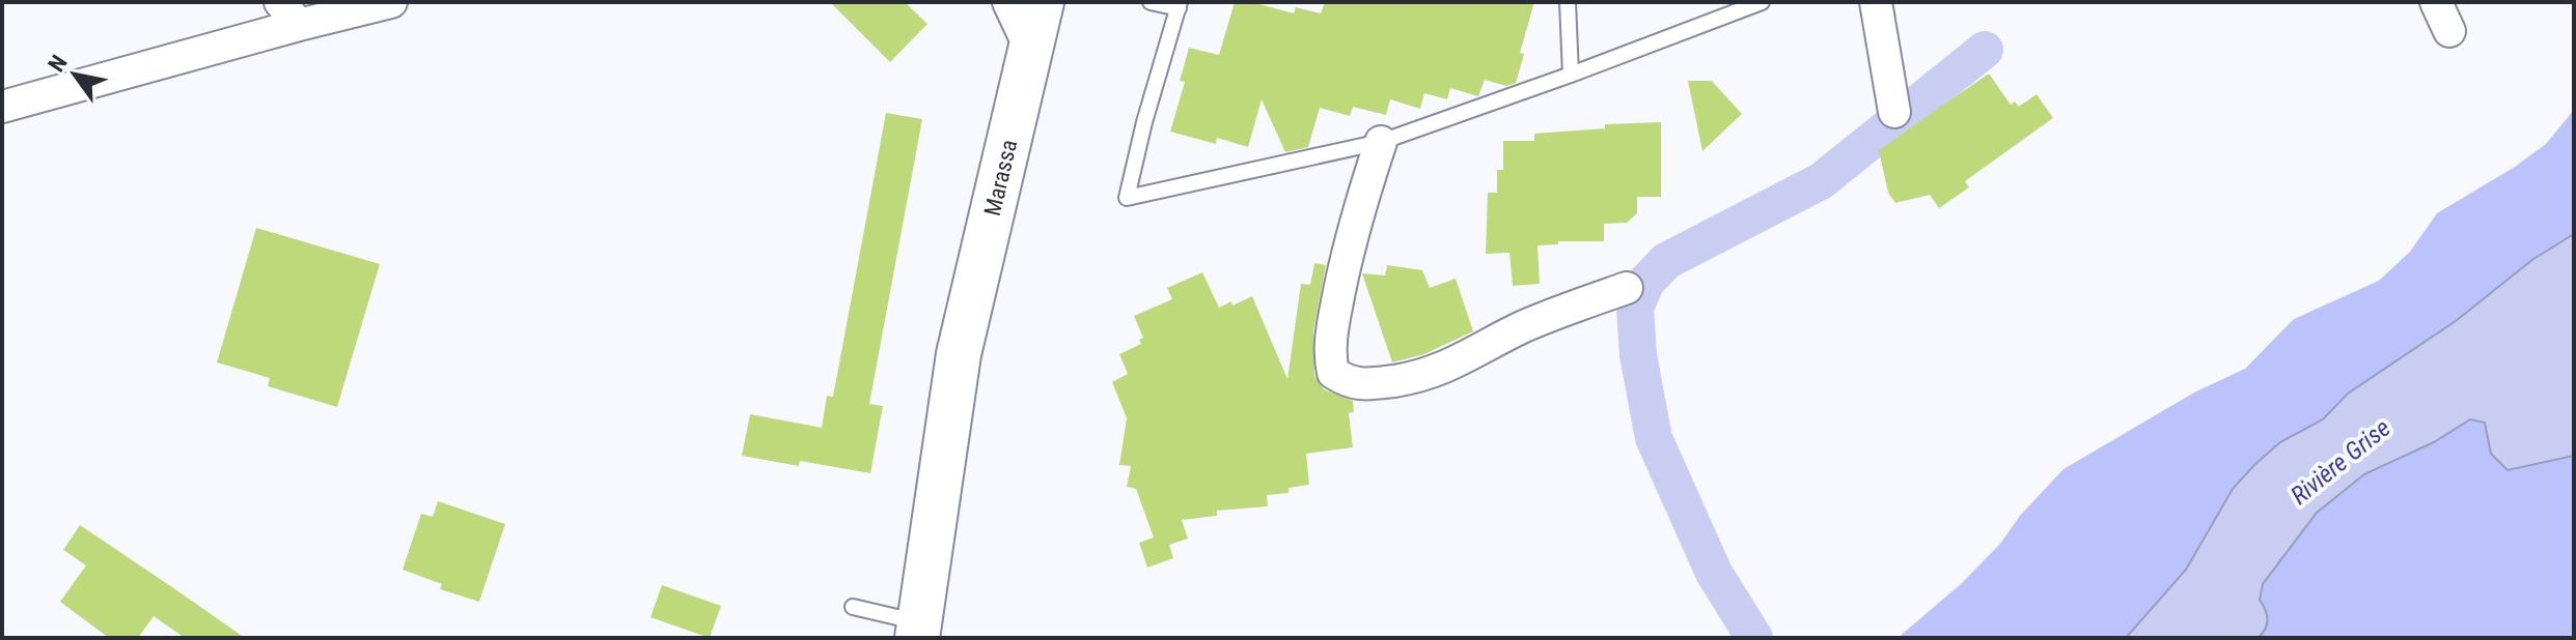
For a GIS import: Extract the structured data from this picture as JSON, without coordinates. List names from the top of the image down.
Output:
{
  "streets": {
    "main road": ["Marassa"]
  },
  "water": ["Rivière Grise"],
  "north": "top left"
}
